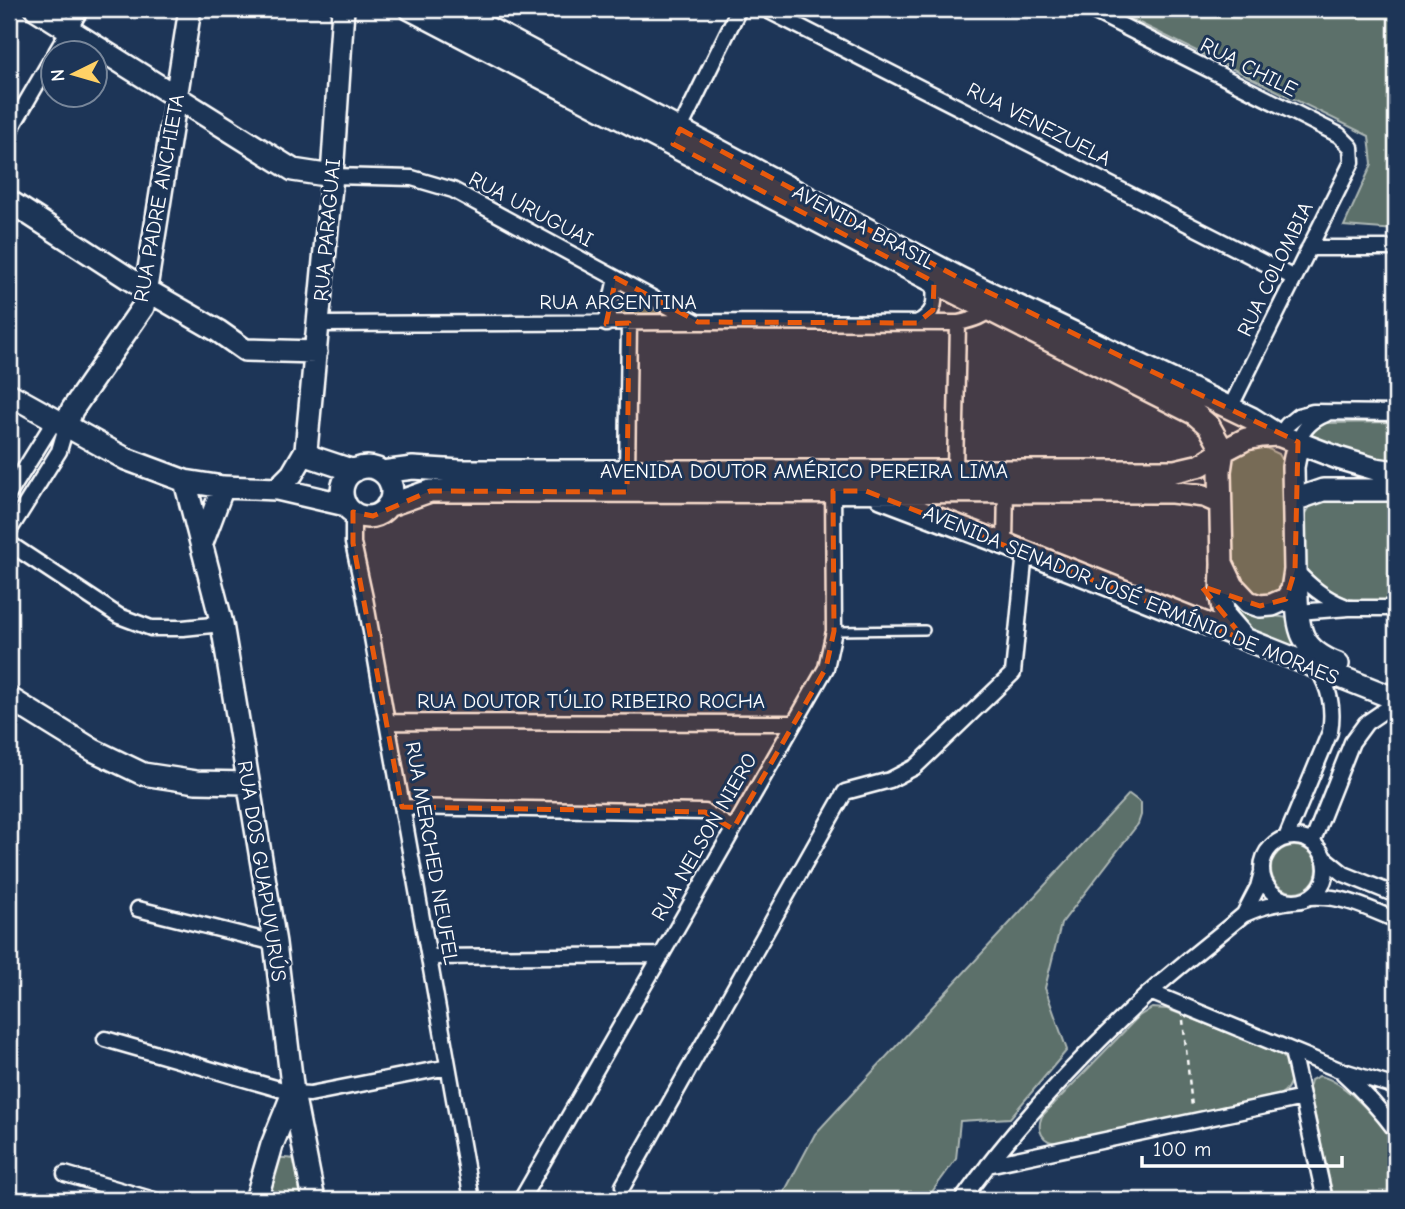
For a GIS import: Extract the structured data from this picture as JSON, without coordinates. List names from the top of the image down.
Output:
{
  "streets": {
    "main road": [
      "RUA PADRE ANCHIETA",
      "AVENIDA BRASIL",
      "RUA PARAGUAI",
      "AVENIDA DOUTOR AMÉRICO PEREIRA LIMA",
      "AVENIDA SENADOR JOSÉ ERMÍNIO DE MORAES",
      "RUA DOS GUAPUVURÚS"
    ],
    "street": [
      "RUA CHILE",
      "RUA VENEZUELA",
      "RUA URUGUAI",
      "RUA COLOMBIA",
      "RUA ARGENTINA",
      "RUA DOUTOR TÚLIO RIBEIRO ROCHA",
      "RUA NELSON NIERO",
      "RUA MERCHED NEUFEL"
    ]
  },
  "crossings": [
    ["RUA CHILE", "RUA COLOMBIA"],
    ["RUA VENEZUELA", "RUA COLOMBIA"],
    ["RUA URUGUAI", "RUA PARAGUAI"],
    ["RUA URUGUAI", "RUA ARGENTINA"],
    ["AVENIDA BRASIL", "RUA COLOMBIA"],
    ["AVENIDA BRASIL", "RUA ARGENTINA"],
    ["AVENIDA BRASIL", "AVENIDA DOUTOR AMÉRICO PEREIRA LIMA"],
    ["AVENIDA BRASIL", "AVENIDA SENADOR JOSÉ ERMÍNIO DE MORAES"],
    ["RUA PARAGUAI", "RUA ARGENTINA"],
    ["AVENIDA DOUTOR AMÉRICO PEREIRA LIMA", "AVENIDA SENADOR JOSÉ ERMÍNIO DE MORAES"],
    ["AVENIDA DOUTOR AMÉRICO PEREIRA LIMA", "RUA NELSON NIERO"],
    ["AVENIDA DOUTOR AMÉRICO PEREIRA LIMA", "RUA MERCHED NEUFEL"],
    ["RUA DOUTOR TÚLIO RIBEIRO ROCHA", "RUA NELSON NIERO"],
    ["RUA DOUTOR TÚLIO RIBEIRO ROCHA", "RUA MERCHED NEUFEL"]
  ],
  "scale_bar": "100 m",
  "north": "left"
}
